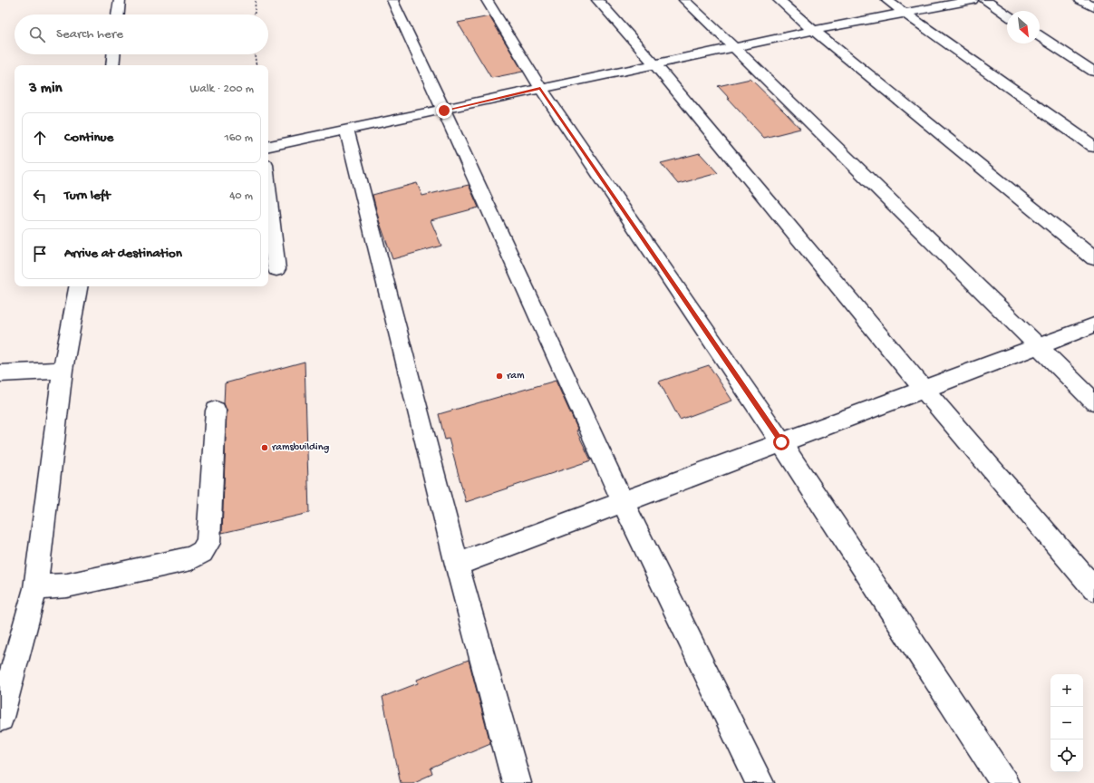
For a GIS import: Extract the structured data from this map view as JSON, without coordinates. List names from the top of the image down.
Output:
{
  "places": ["ram", "ramsbuilding"],
  "north": "bottom right",
  "page": {
    "search": "Search here",
    "heading": ["3 min", "Walk · 200 m"],
    "list": [
      ["Continue", "160 m"],
      ["Turn left", "40 m"],
      "Arrive at destination"
    ],
    "map_buttons": ["+", "−"]
  }
}
